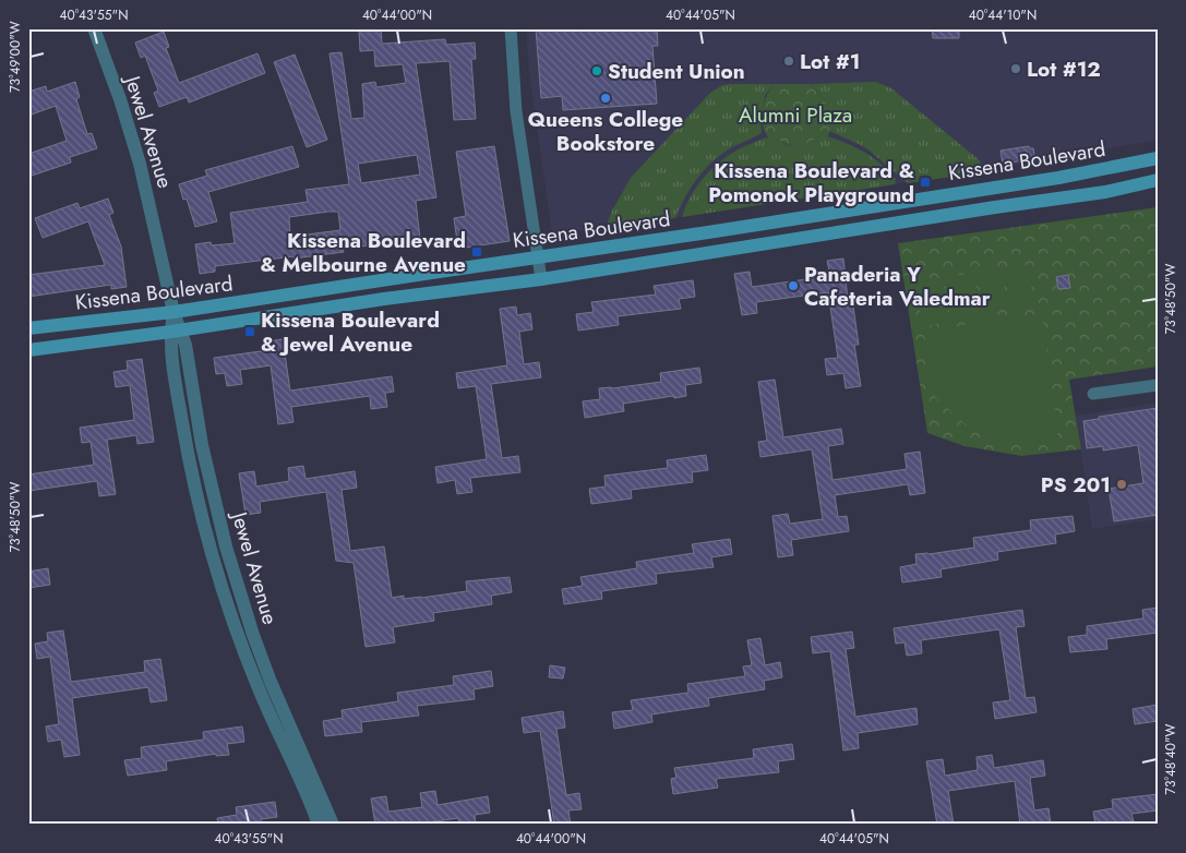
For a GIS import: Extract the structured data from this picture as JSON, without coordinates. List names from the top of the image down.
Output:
{
  "streets": {
    "main road": ["Kissena Boulevard"],
    "street": ["Jewel Avenue"]
  },
  "crossings": [
    ["Jewel Avenue", "Kissena Boulevard"]
  ],
  "parks": ["Alumni Plaza"],
  "places": {
    "other": [
      "Lot #1",
      "Lot #12",
      "Student Union",
      "Queens College Bookstore",
      "Panaderia Y Cafeteria Valedmar",
      "PS 201"
    ],
    "transit": ["Kissena Boulevard & Pomonok Playground", "Kissena Boulevard & Melbourne Avenue", "Kissena Boulevard & Jewel Avenue"]
  },
  "coordinates": [
    "40°43'55\"N",
    "40°44'00\"N",
    "40°44'05\"N",
    "40°44'10\"N",
    "73°49'00\"W",
    "73°48'50\"W",
    "73°48'40\"W"
  ]
}
